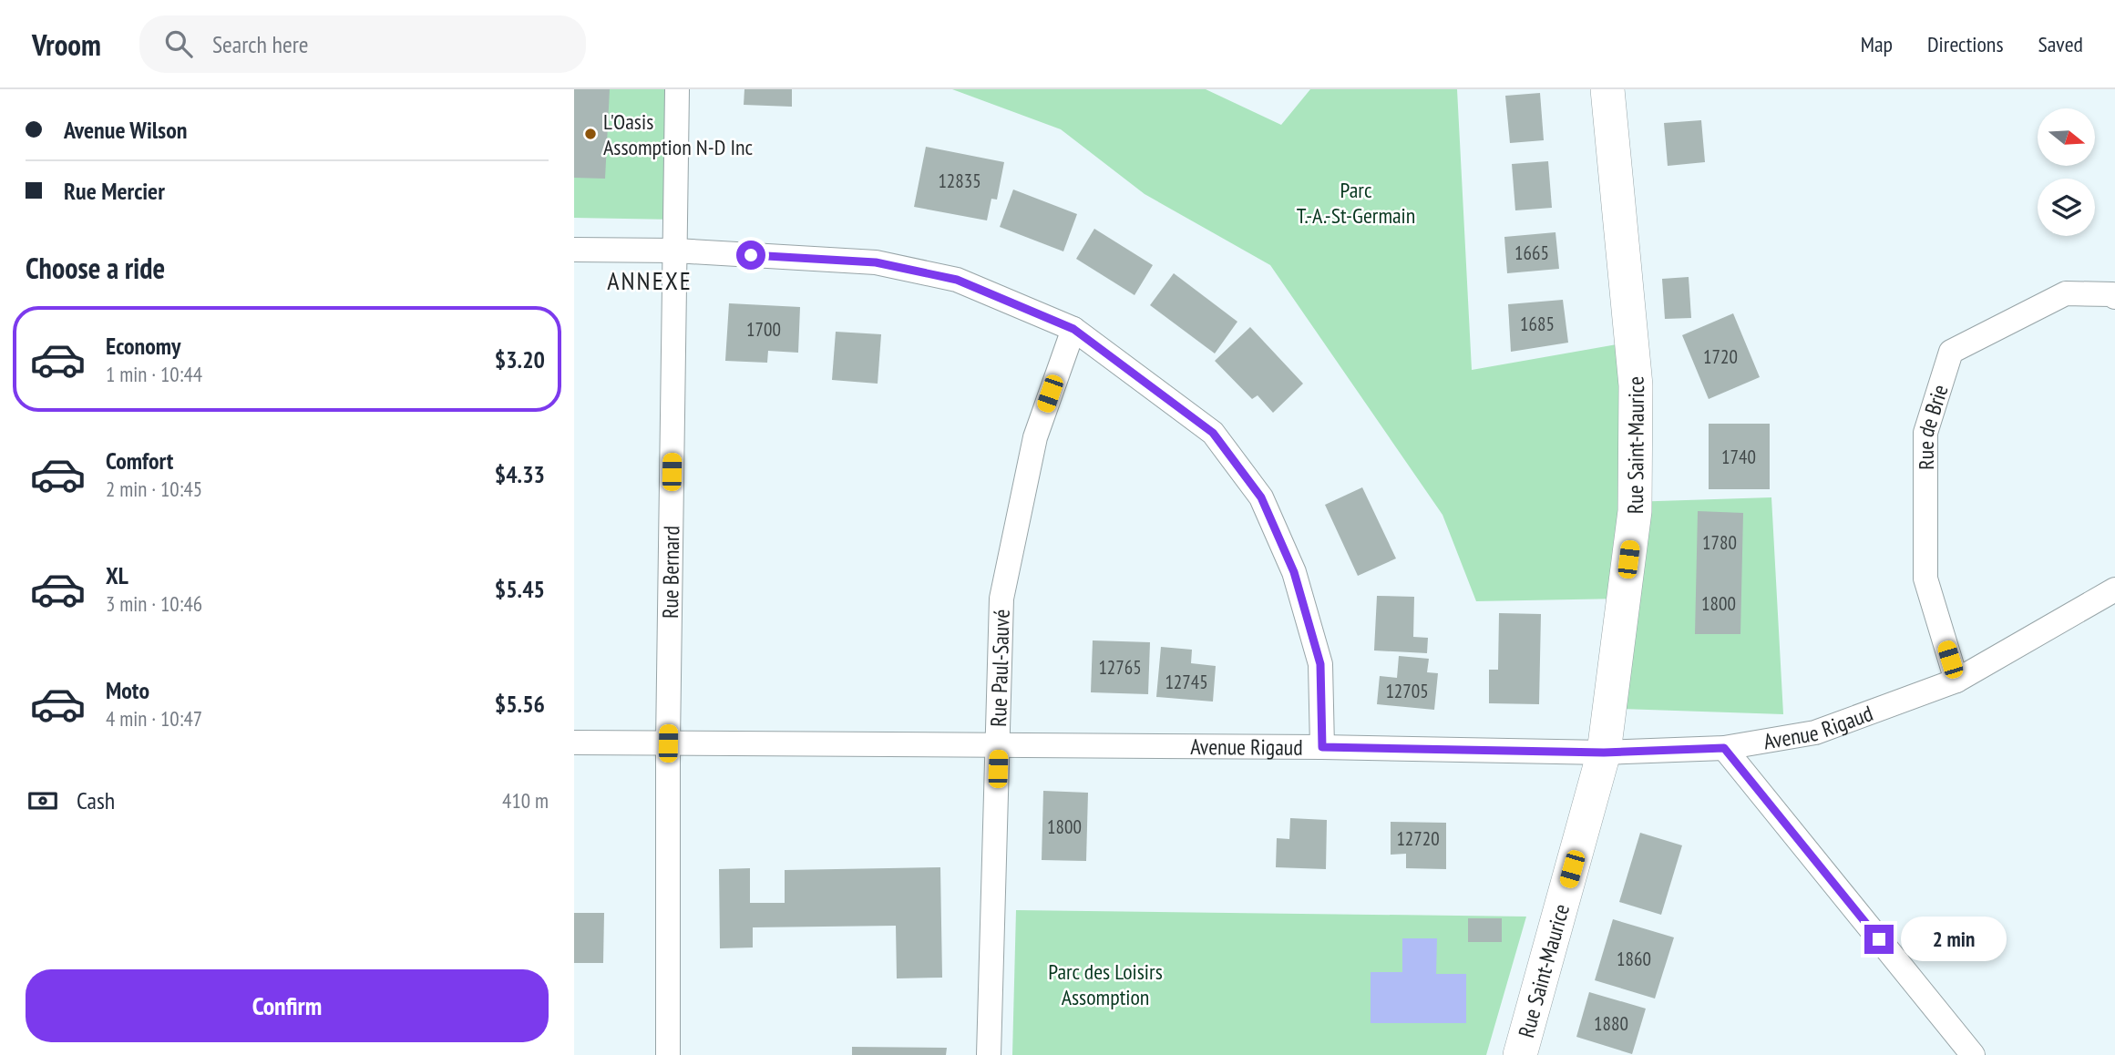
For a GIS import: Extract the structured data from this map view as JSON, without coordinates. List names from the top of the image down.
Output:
{
  "streets": {
    "street": [
      "Rue de Brie",
      "Rue Saint-Maurice",
      "Rue Bernard",
      "Rue Paul-Sauvé",
      "Avenue Rigaud"
    ]
  },
  "crossings": [
    ["Rue de Brie", "Avenue Rigaud"],
    ["Rue Saint-Maurice", "Avenue Rigaud"],
    ["Rue Bernard", "Avenue Rigaud"],
    ["Rue Paul-Sauvé", "Avenue Rigaud"]
  ],
  "districts": ["ANNEXE"],
  "parks": ["Parc T.-A.-St-Germain", "Parc des Loisirs Assomption"],
  "places": ["L'Oasis Assomption N-D Inc"],
  "house_numbers": [
    "12835",
    "1665",
    "1685",
    "1700",
    "1720",
    "1740",
    "1780",
    "1800",
    "12765",
    "12745",
    "12705",
    "1800",
    "12720",
    "1860",
    "1880"
  ],
  "north": "right",
  "page": {
    "header": "Vroom",
    "search": "Search here",
    "nav": ["Map", "Directions", "Saved"],
    "banner": ["Avenue Wilson", "Rue Mercier"],
    "heading": "Choose a ride",
    "list": [
      {
        "name": "Economy",
        "note": "1 min · 10:44",
        "value": "$3.20"
      },
      {
        "name": "Comfort",
        "note": "2 min · 10:45",
        "value": "$4.33"
      },
      {
        "name": "XL",
        "note": "3 min · 10:46",
        "value": "$5.45"
      },
      {
        "name": "Moto",
        "note": "4 min · 10:47",
        "value": "$5.56"
      }
    ],
    "pay": ["Cash", "410 m"],
    "bubble": "2 min",
    "buttons": "Confirm"
  }
}
